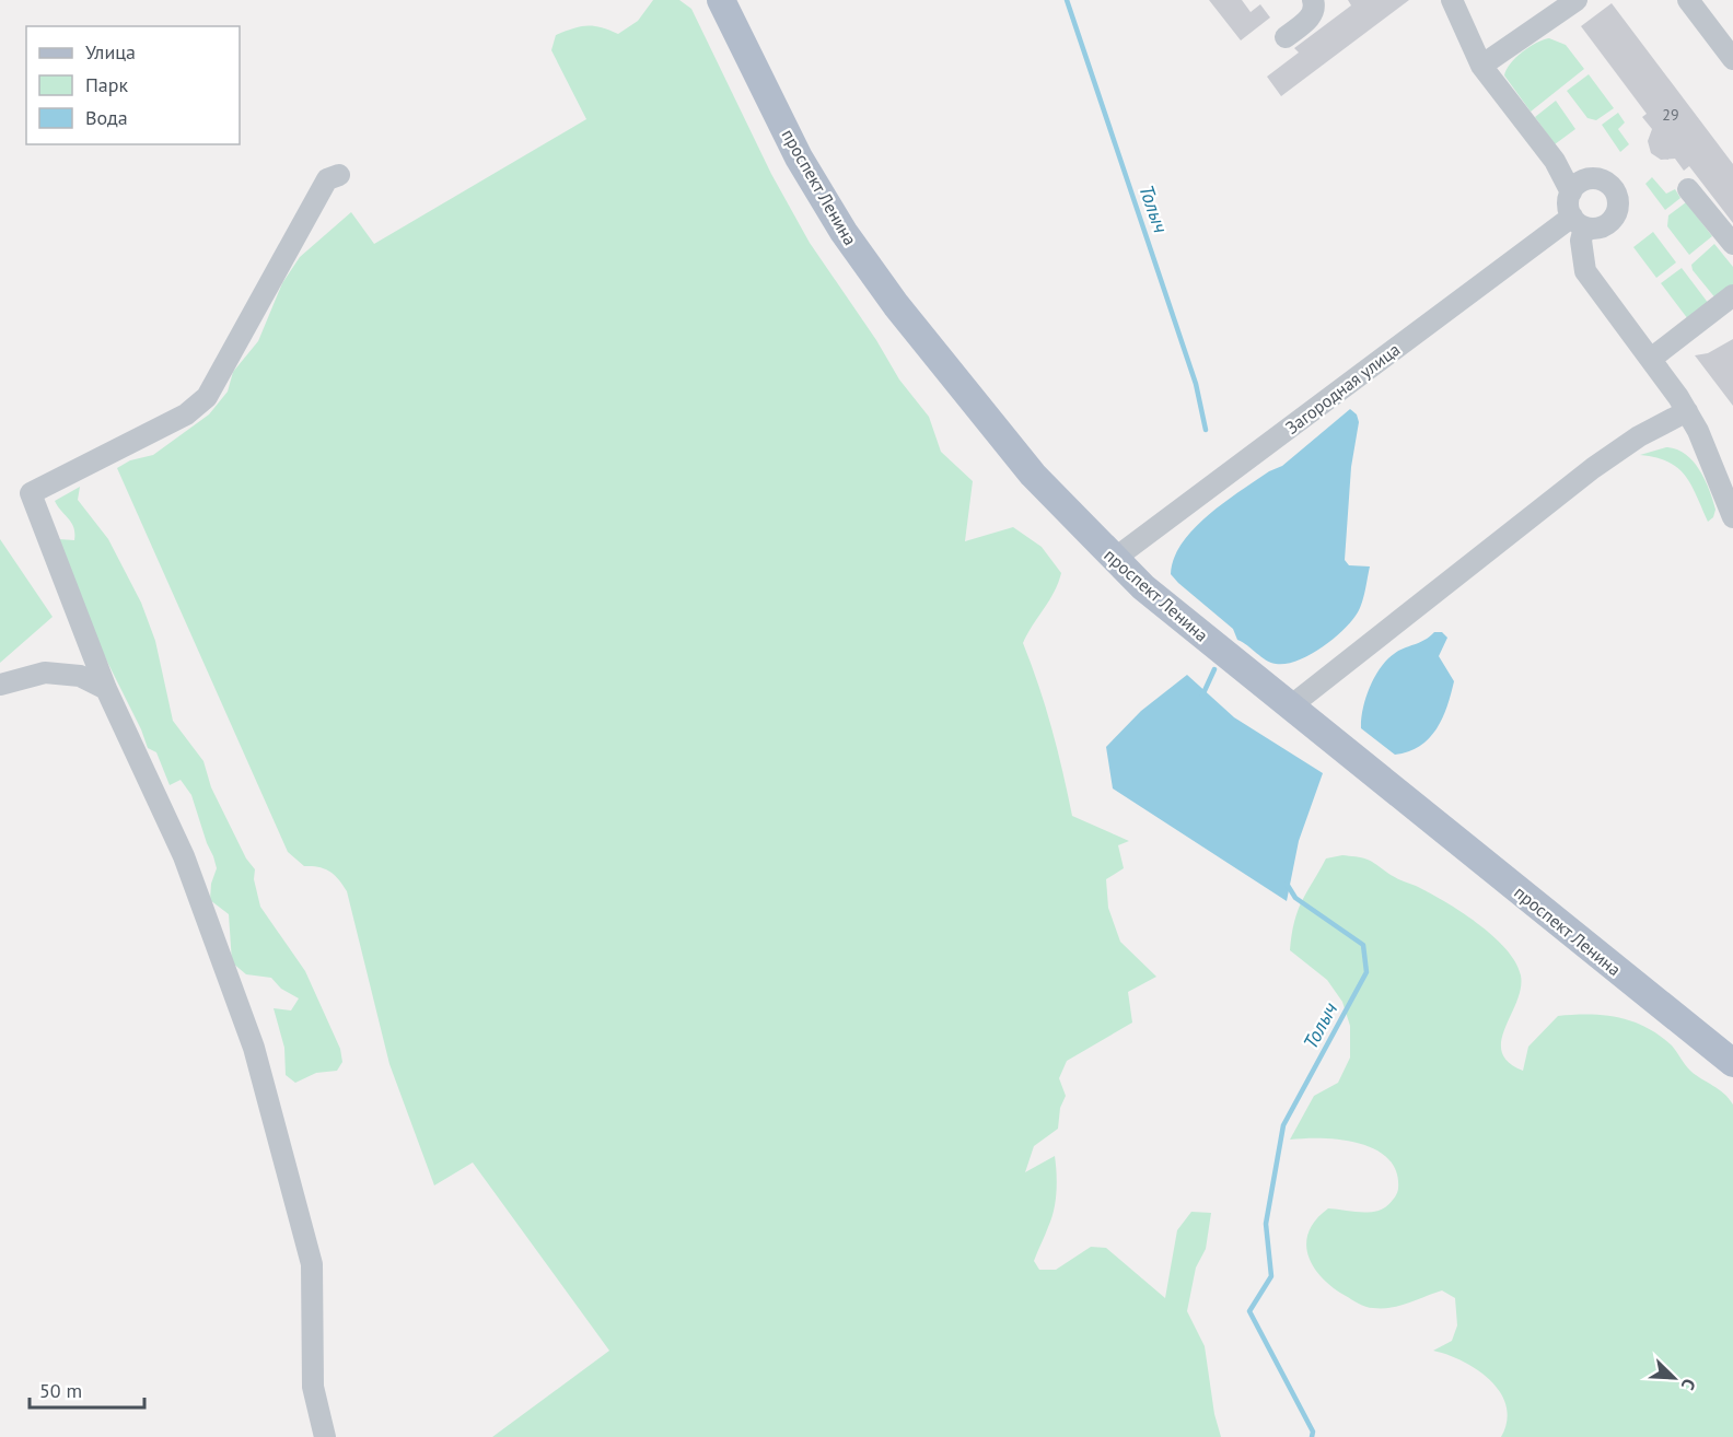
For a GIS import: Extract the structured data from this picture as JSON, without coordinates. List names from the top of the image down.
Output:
{
  "streets": {
    "main road": ["проспект Ленина"],
    "street": ["Загородная улица"]
  },
  "crossings": [
    ["проспект Ленина", "Загородная улица"]
  ],
  "water": ["Толыч"],
  "house_numbers": ["29"],
  "legend": ["Улица", "Парк", "Вода"],
  "scale_bar": "50 m",
  "north": "bottom right"
}
